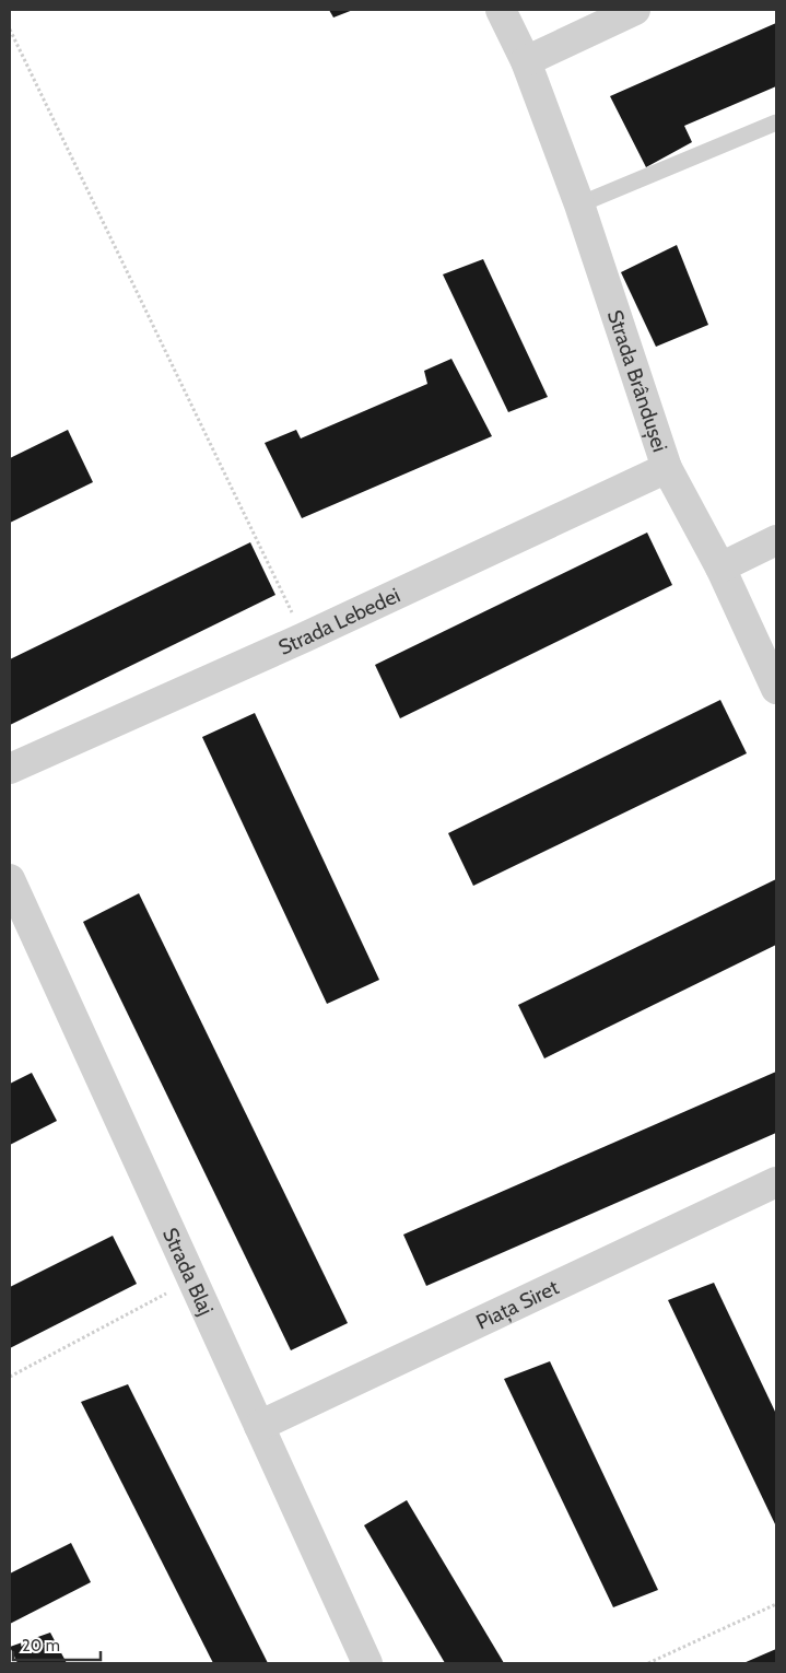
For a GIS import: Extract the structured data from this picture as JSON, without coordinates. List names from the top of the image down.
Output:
{
  "streets": {
    "street": [
      "Strada Brândușei",
      "Strada Lebedei",
      "Strada Blaj",
      "Piața Siret"
    ]
  },
  "crossings": [
    ["Strada Brândușei", "Strada Lebedei"],
    ["Strada Blaj", "Piața Siret"]
  ],
  "scale_bar": "20 m"
}
